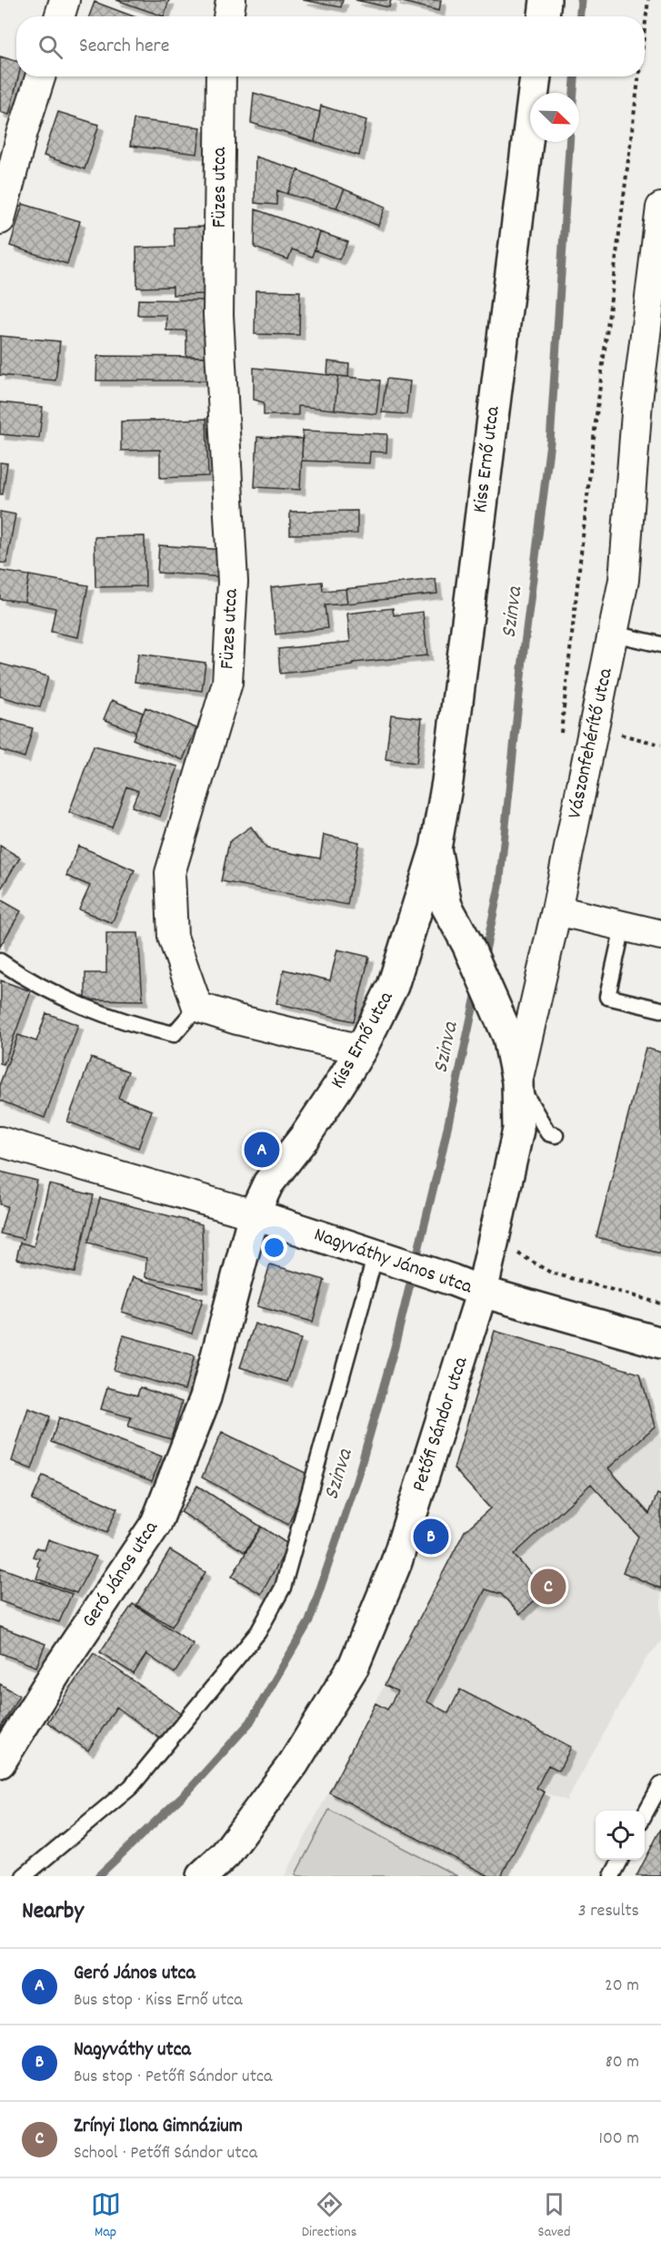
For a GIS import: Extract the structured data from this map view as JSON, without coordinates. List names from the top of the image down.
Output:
{
  "streets": {
    "street": [
      "Füzes utca",
      "Kiss Ernő utca",
      "Vászonfehérítő utca",
      "Nagyváthy János utca",
      "Petőfi Sándor utca",
      "Geró János utca"
    ]
  },
  "crossings": [
    ["Kiss Ernő utca", "Nagyváthy János utca"],
    ["Kiss Ernő utca", "Petőfi Sándor utca"],
    ["Kiss Ernő utca", "Geró János utca"],
    ["Vászonfehérítő utca", "Petőfi Sándor utca"],
    ["Nagyváthy János utca", "Petőfi Sándor utca"],
    ["Nagyváthy János utca", "Geró János utca"]
  ],
  "water": ["Szinva"],
  "north": "bottom right",
  "page": {
    "search": "Search here",
    "pins": ["A", "B", "C"],
    "heading": ["Nearby", "3 results"],
    "list": [
      {
        "mark": "A",
        "name": "Geró János utca",
        "note": "Bus stop · Kiss Ernő utca",
        "value": "20 m"
      },
      {
        "mark": "B",
        "name": "Nagyváthy utca",
        "note": "Bus stop · Petőfi Sándor utca",
        "value": "80 m"
      },
      {
        "mark": "C",
        "name": "Zrínyi Ilona Gimnázium",
        "note": "School · Petőfi Sándor utca",
        "value": "100 m"
      }
    ],
    "nav": ["Map", "Directions", "Saved"]
  }
}
